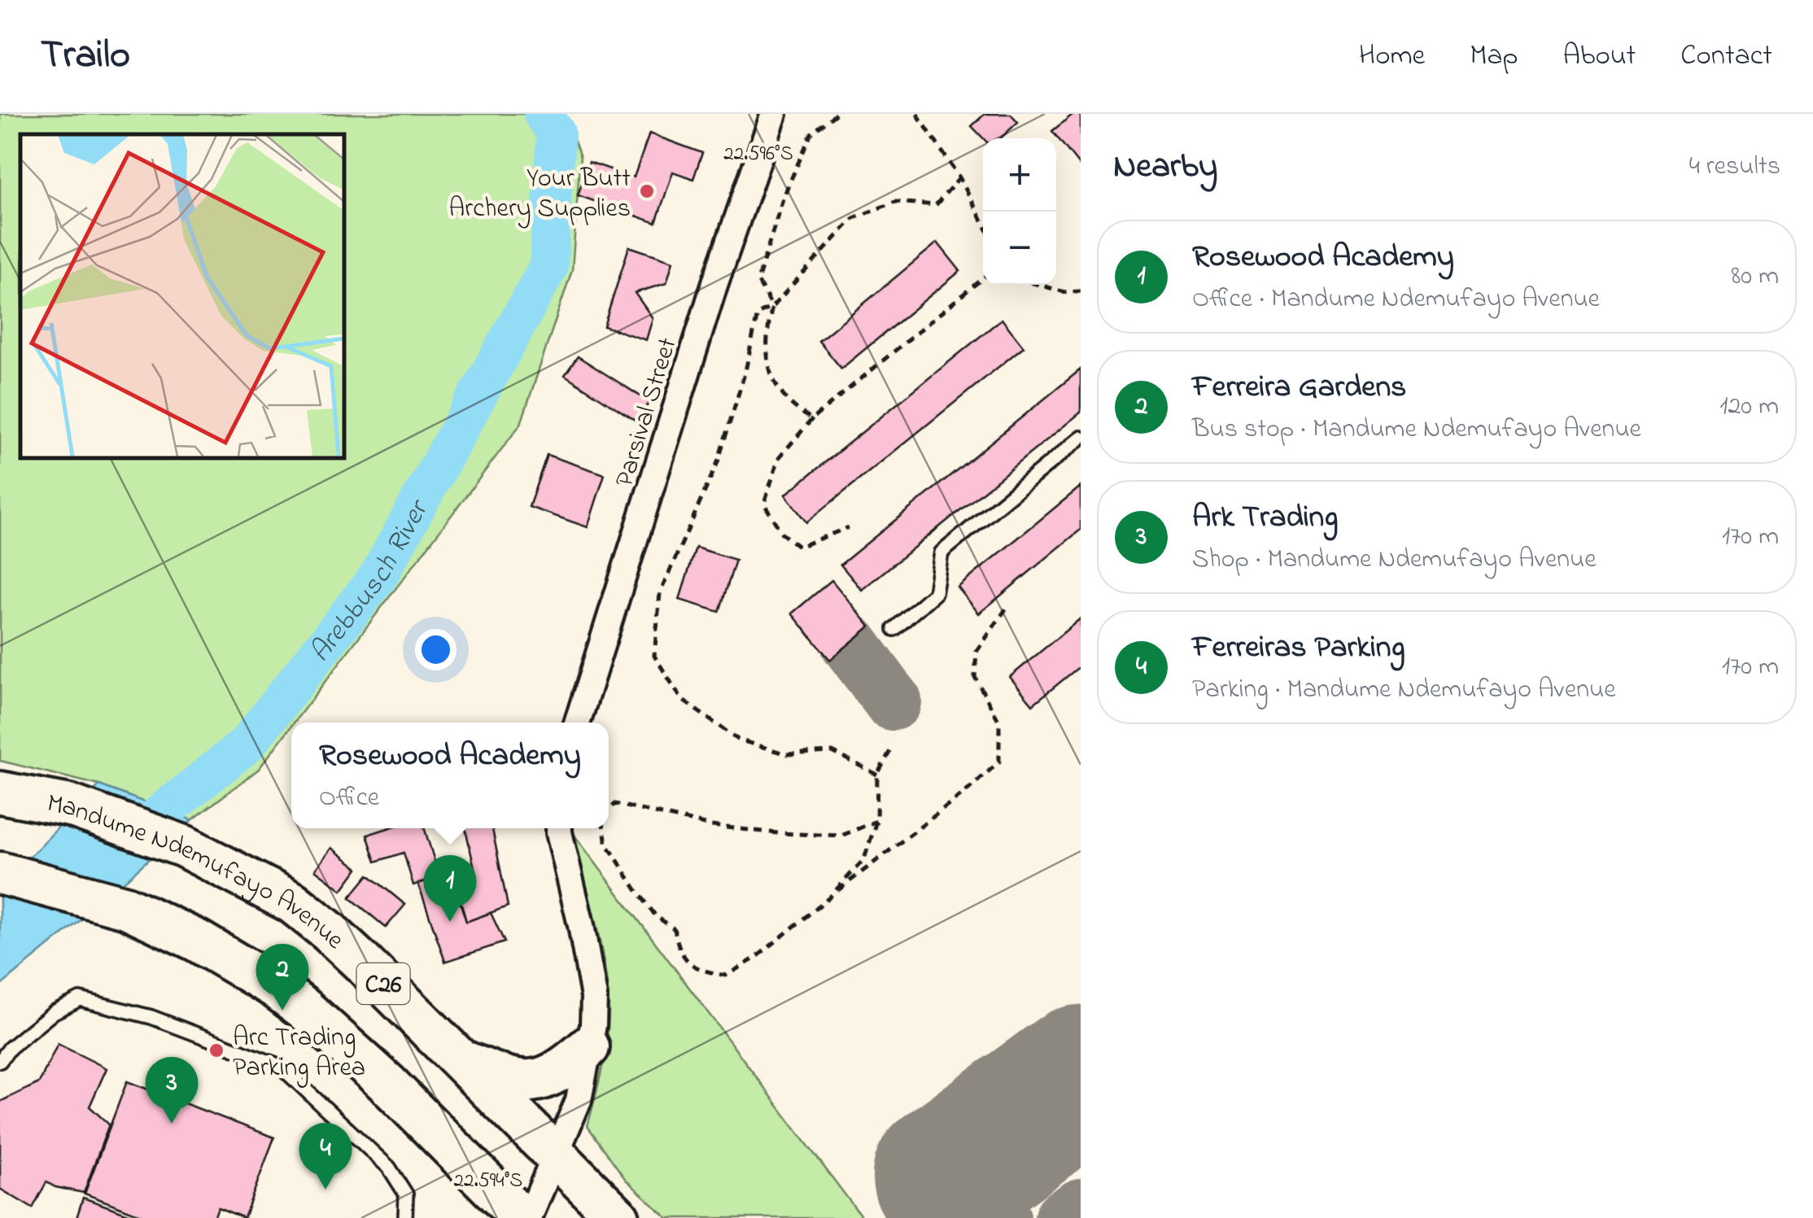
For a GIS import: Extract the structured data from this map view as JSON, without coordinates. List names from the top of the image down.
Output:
{
  "streets": {
    "main road": ["Mandume Ndemufayo Avenue", "C26"],
    "street": ["Parsival Street"]
  },
  "water": ["Arebbusch River"],
  "places": ["Your Butt Archery Supplies", "Arc Trading Parking Area"],
  "page": {
    "header": "Trailo",
    "nav": [
      "Home",
      "Map",
      "About",
      "Contact"
    ],
    "heading": ["Nearby", "4 results"],
    "map_buttons": ["+", "−"],
    "list": [
      {
        "mark": "1",
        "name": "Rosewood Academy",
        "note": "Office · Mandume Ndemufayo Avenue",
        "value": "80 m"
      },
      {
        "mark": "2",
        "name": "Ferreira Gardens",
        "note": "Bus stop · Mandume Ndemufayo Avenue",
        "value": "120 m"
      },
      {
        "mark": "3",
        "name": "Ark Trading",
        "note": "Shop · Mandume Ndemufayo Avenue",
        "value": "170 m"
      },
      {
        "mark": "4",
        "name": "Ferreiras Parking",
        "note": "Parking · Mandume Ndemufayo Avenue",
        "value": "170 m"
      }
    ],
    "popup": ["Rosewood Academy", "Office"],
    "pins": [
      "1",
      "2",
      "3",
      "4"
    ]
  },
  "coordinates": ["22.596°S", "22.594°S"]
}
